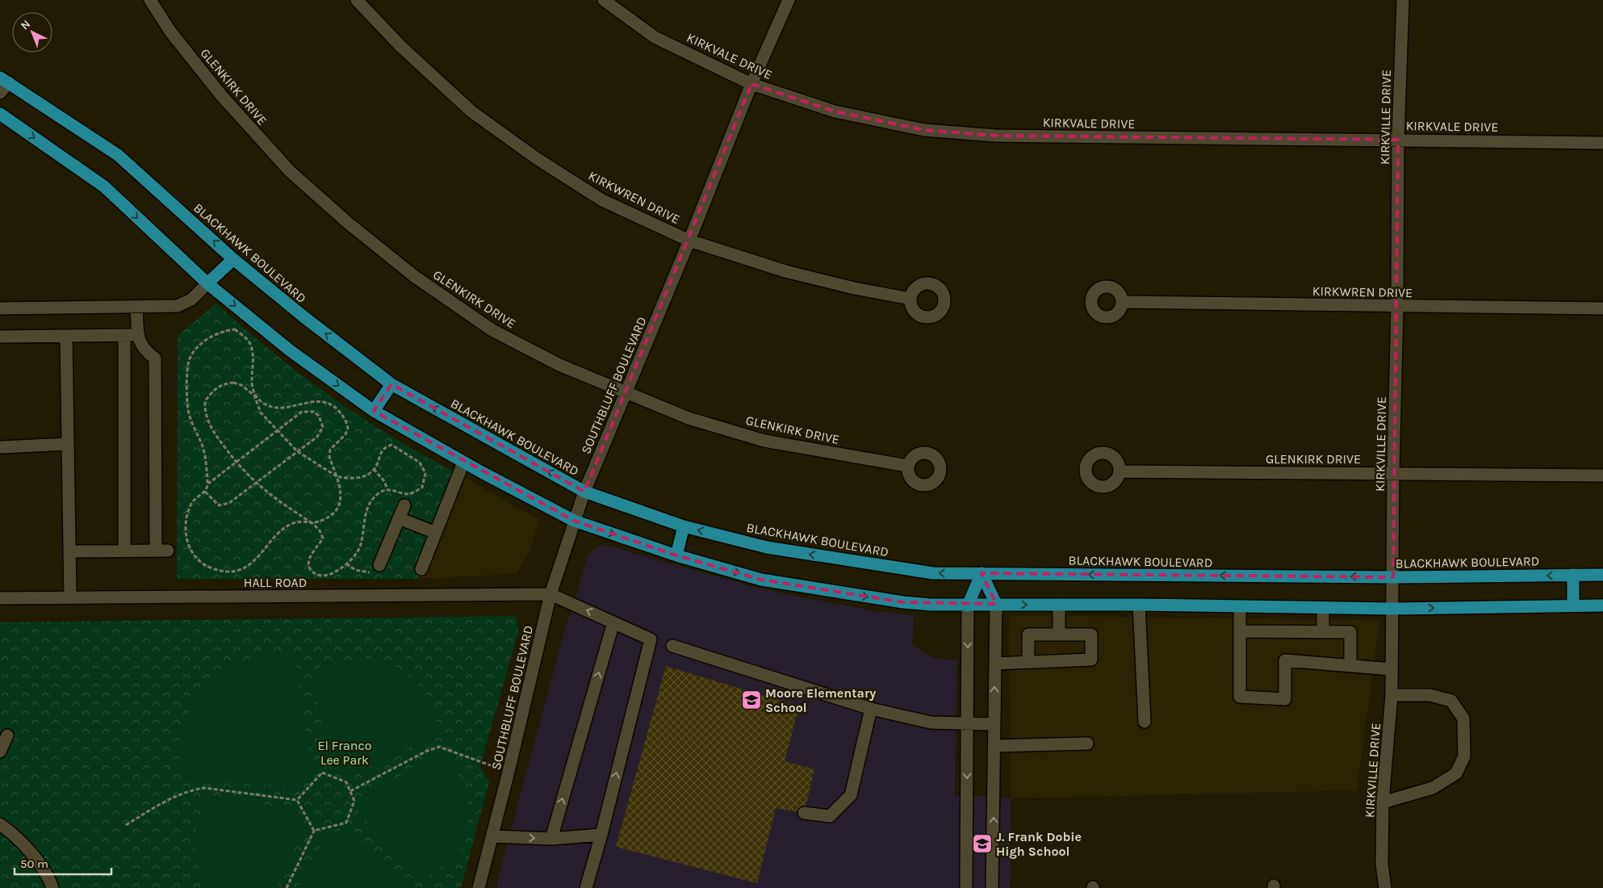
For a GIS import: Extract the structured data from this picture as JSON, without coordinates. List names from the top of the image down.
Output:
{
  "streets": {
    "main road": ["BLACKHAWK BOULEVARD"],
    "street": [
      "KIRKVALE DRIVE",
      "GLENKIRK DRIVE",
      "KIRKVILLE DRIVE",
      "KIRKWREN DRIVE",
      "SOUTHBLUFF BOULEVARD",
      "HALL ROAD"
    ]
  },
  "crossings": [
    ["KIRKVALE DRIVE", "KIRKVILLE DRIVE"],
    ["KIRKVALE DRIVE", "SOUTHBLUFF BOULEVARD"],
    ["GLENKIRK DRIVE", "KIRKVILLE DRIVE"],
    ["GLENKIRK DRIVE", "SOUTHBLUFF BOULEVARD"],
    ["KIRKVILLE DRIVE", "KIRKWREN DRIVE"],
    ["KIRKVILLE DRIVE", "BLACKHAWK BOULEVARD"],
    ["KIRKWREN DRIVE", "SOUTHBLUFF BOULEVARD"],
    ["BLACKHAWK BOULEVARD", "SOUTHBLUFF BOULEVARD"],
    ["SOUTHBLUFF BOULEVARD", "HALL ROAD"]
  ],
  "parks": ["El Franco Lee Park"],
  "places": {
    "school or university": ["Moore Elementary School", "J. Frank Dobie High School"]
  },
  "scale_bar": "50 m",
  "north": "top left"
}
